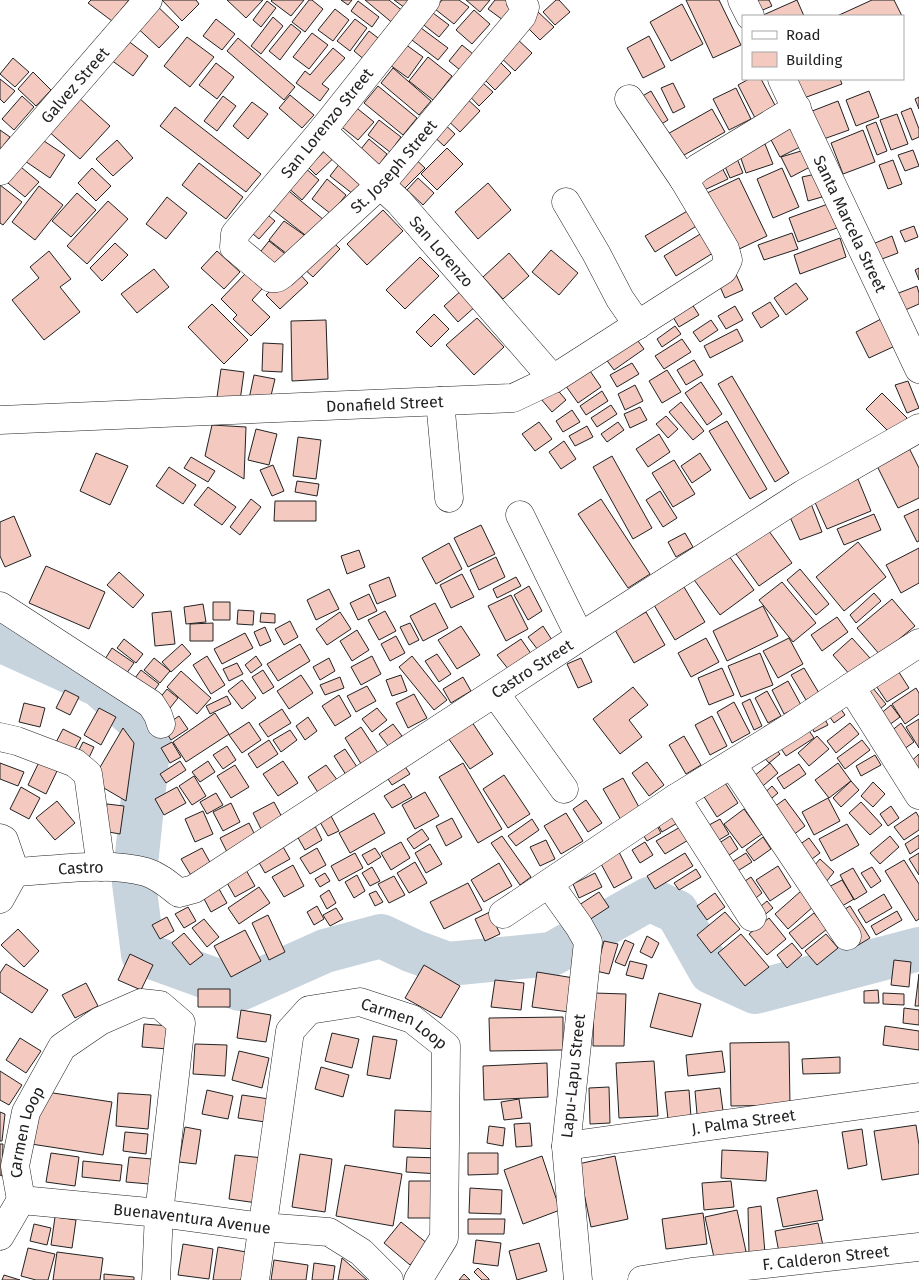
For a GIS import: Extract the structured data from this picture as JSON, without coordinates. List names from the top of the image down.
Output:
{
  "streets": {
    "street": [
      "Galvez Street",
      "San Lorenzo Street",
      "St. Joseph Street",
      "Santa Marcela Street",
      "San Lorenzo",
      "Donafield Street",
      "Castro Street",
      "Castro",
      "Carmen Loop",
      "Lapu-Lapu Street",
      "J. Palma Street",
      "Buenaventura Avenue",
      "F. Calderon Street"
    ]
  },
  "crossings": [
    ["San Lorenzo Street", "St. Joseph Street"],
    ["San Lorenzo Street", "San Lorenzo"],
    ["St. Joseph Street", "San Lorenzo"],
    ["San Lorenzo", "Donafield Street"],
    ["Castro Street", "Castro"],
    ["Carmen Loop", "Buenaventura Avenue"],
    ["Lapu-Lapu Street", "J. Palma Street"]
  ],
  "legend": ["Road", "Building"]
}
